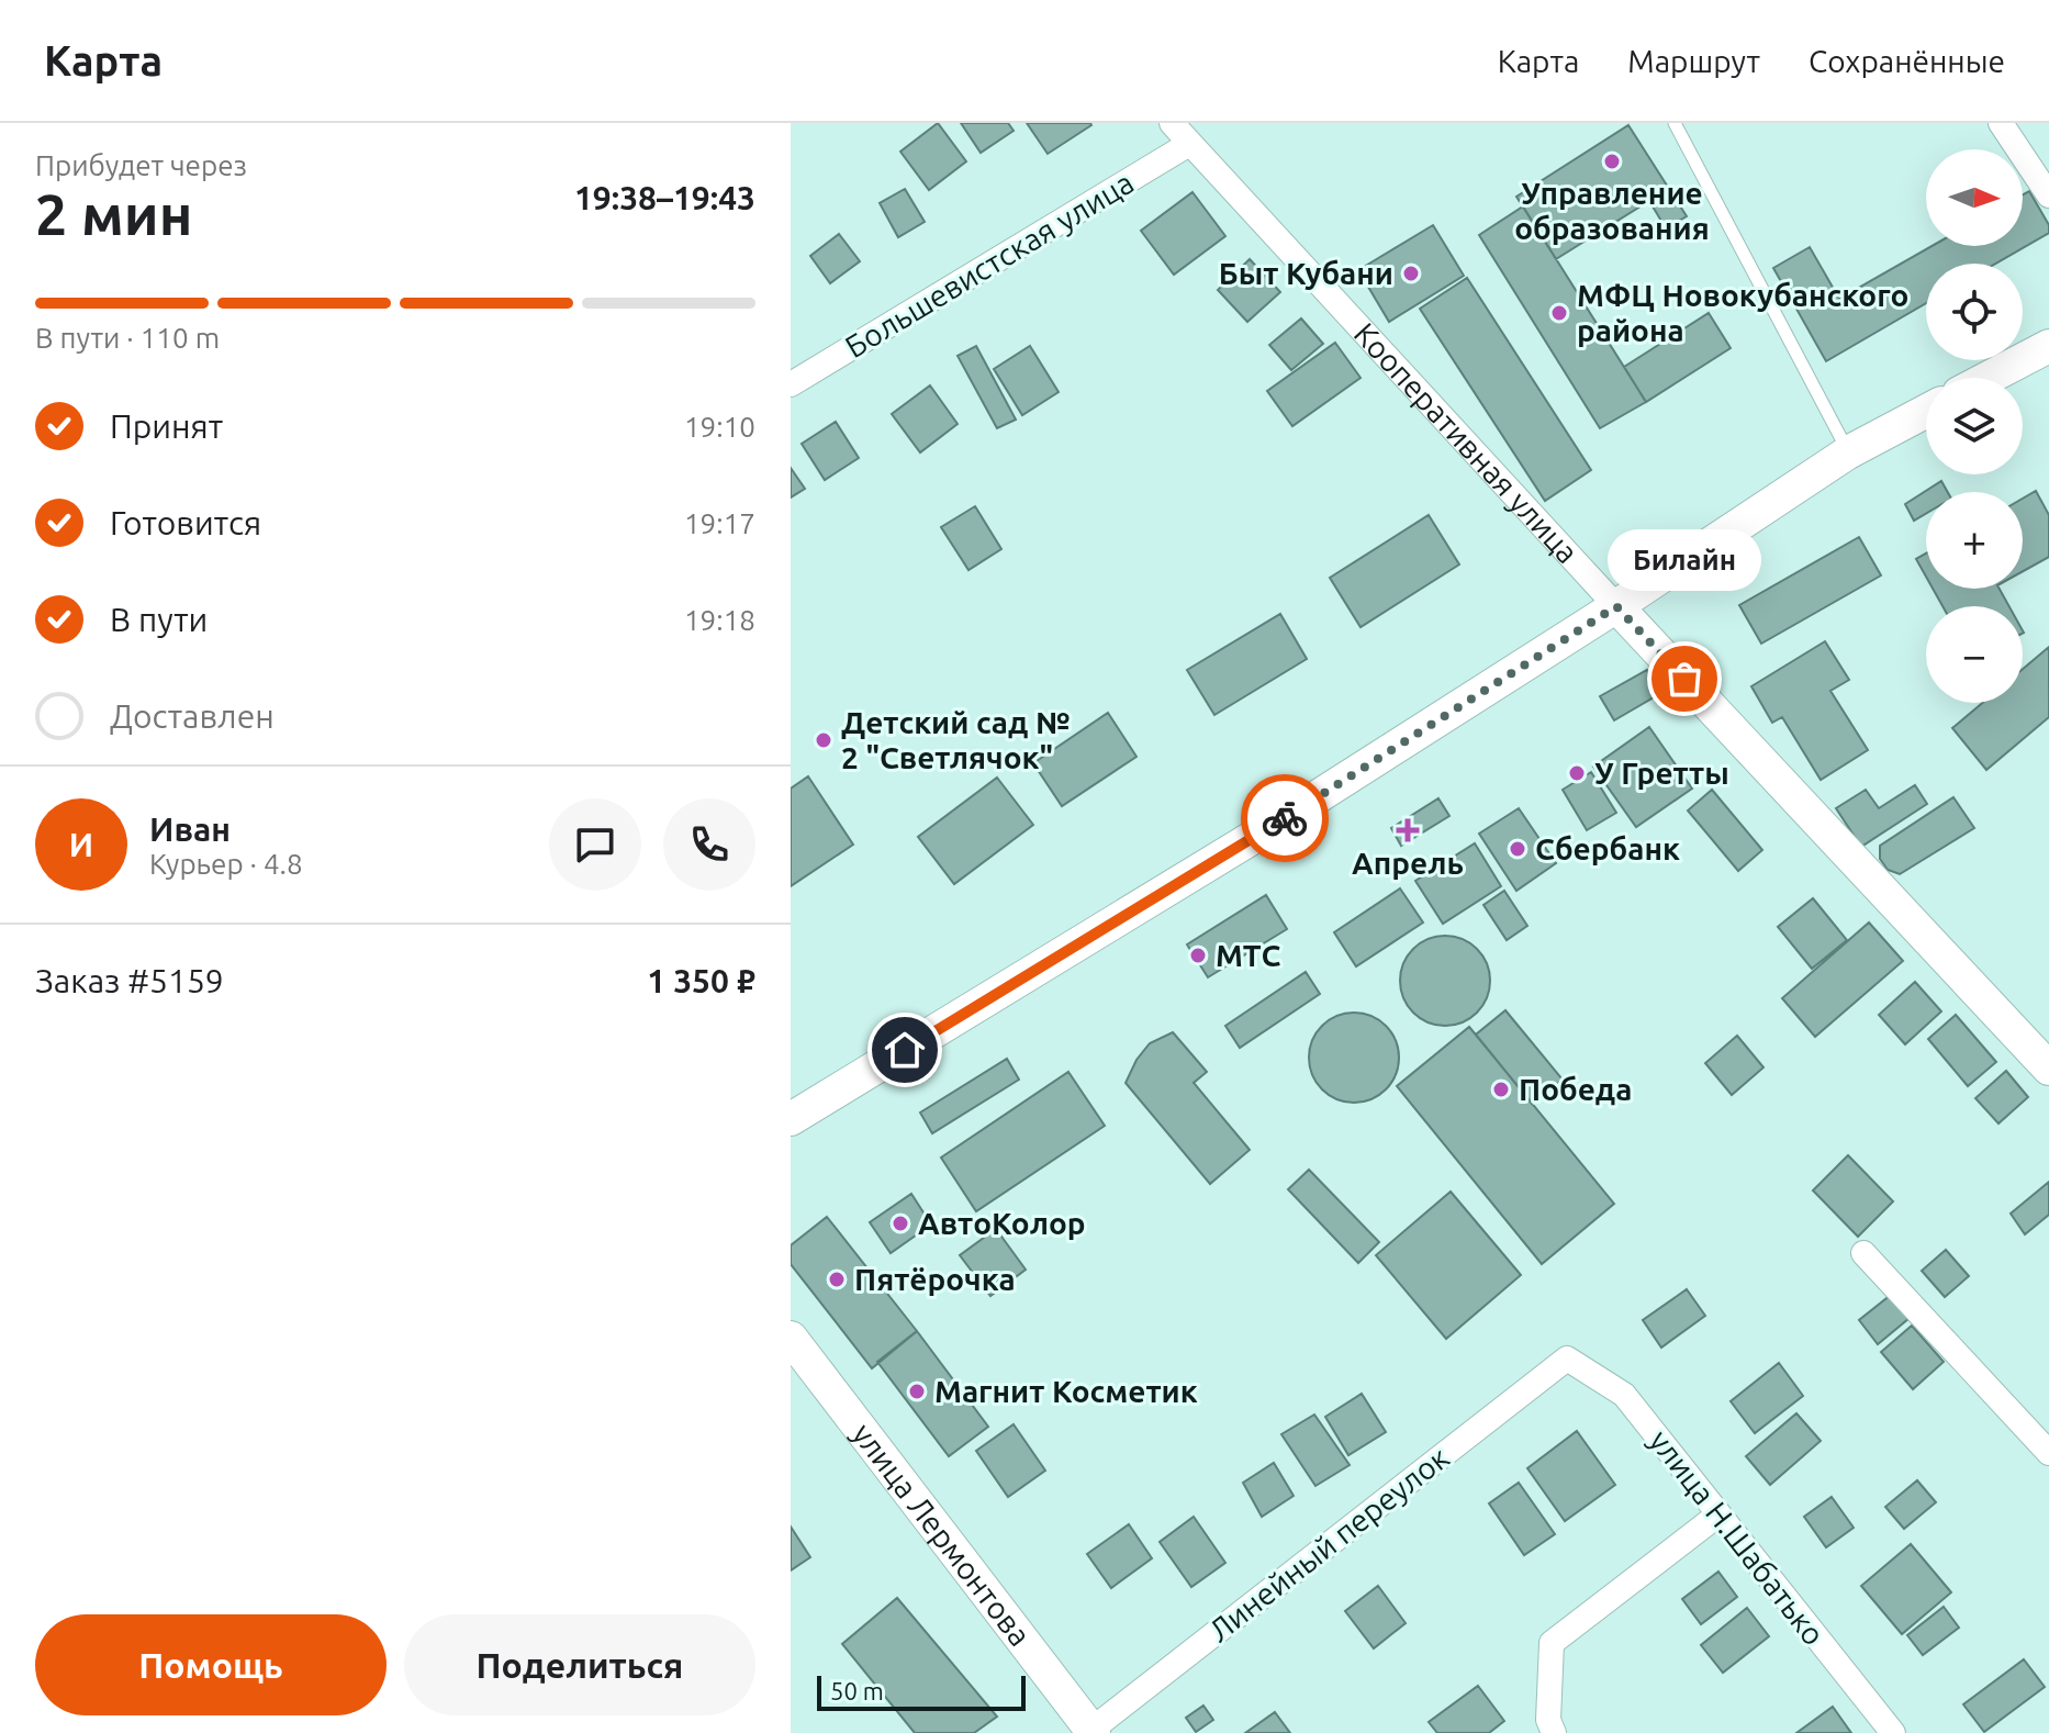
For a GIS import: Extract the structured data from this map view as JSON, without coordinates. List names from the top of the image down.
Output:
{
  "streets": {
    "main road": ["Кооперативная улица", "улица Лермонтова"],
    "street": ["Большевистская улица", "улица Н.Шабатько", "Линейный переулок"]
  },
  "crossings": [
    ["Большевистская улица", "Кооперативная улица"],
    ["улица Лермонтова", "Линейный переулок"],
    ["улица Н.Шабатько", "Линейный переулок"]
  ],
  "places": {
    "other": [
      "Управление образования",
      "Быт Кубани",
      "МФЦ Новокубанского района",
      "Билайн",
      "Детский сад № 2 \"Светлячок\"",
      "У Гретты",
      "Сбербанк",
      "МТС",
      "Победа",
      "АвтоКолор",
      "Пятёрочка",
      "Магнит Косметик"
    ],
    "health": ["Апрель"]
  },
  "scale_bar": "50 m",
  "north": "right",
  "page": {
    "header": "Карта",
    "nav": ["Карта", "Маршрут", "Сохранённые"],
    "heading": ["2 мин", "Прибудет через", "19:38–19:43"],
    "panel": [
      "Иван",
      "Курьер · 4.8",
      "Заказ #5159",
      "1 350 ₽"
    ],
    "map_buttons": ["+", "−"],
    "bar": "В пути · 110 m",
    "list": [
      ["Принят", "19:10"],
      ["Готовится", "19:17"],
      ["В пути", "19:18"],
      "Доставлен"
    ],
    "bubble": "Билайн",
    "round": "И",
    "buttons": ["Помощь", "Поделиться"],
    "scale": "50 m"
  }
}
